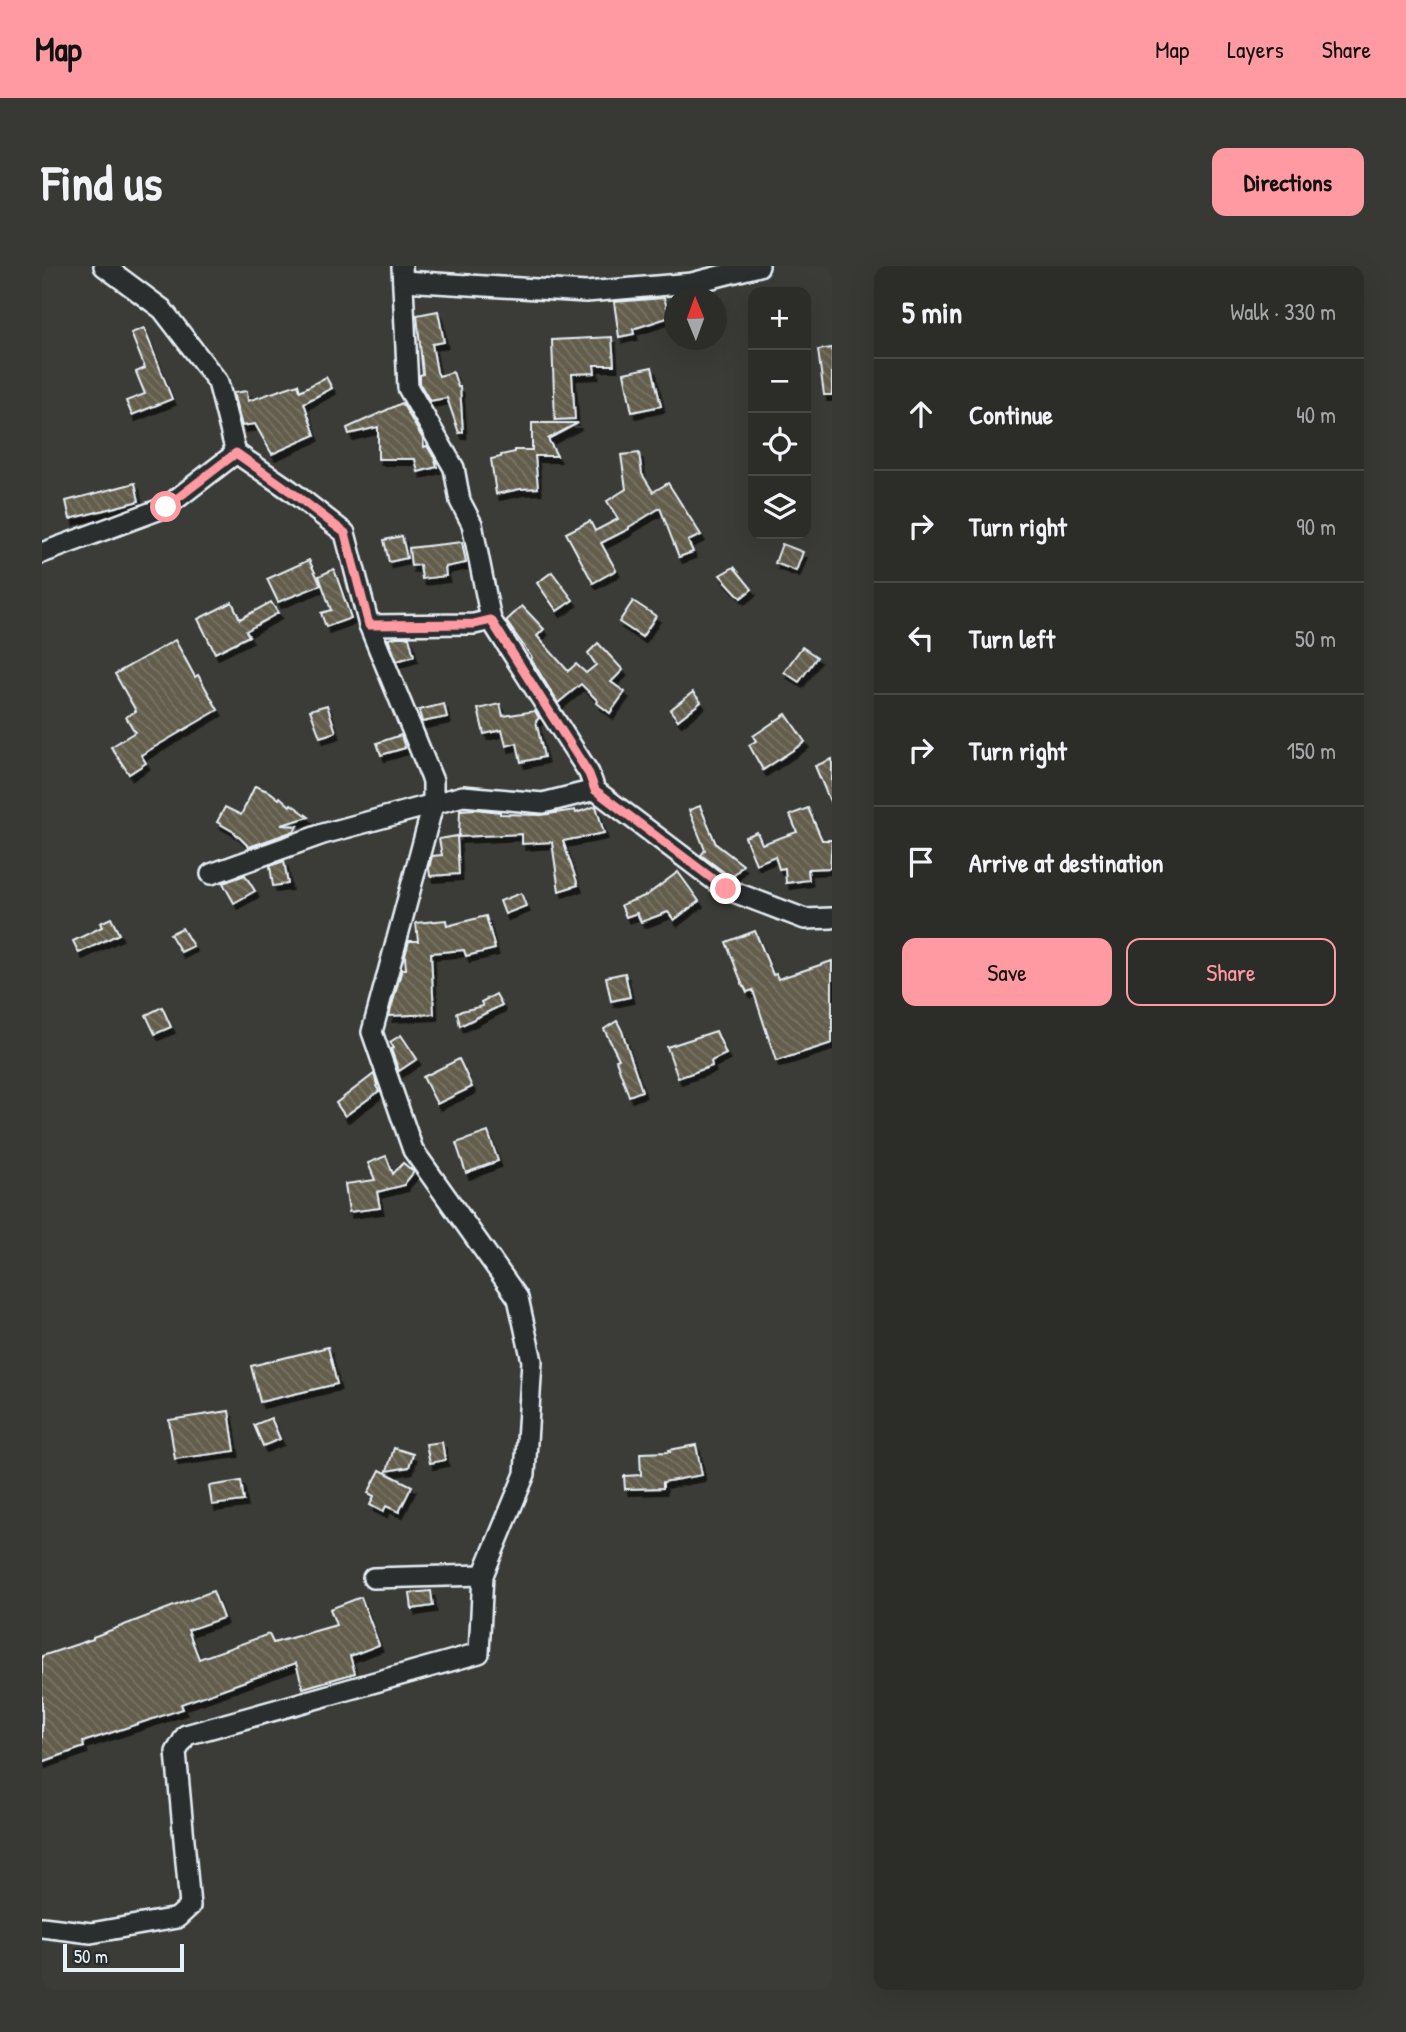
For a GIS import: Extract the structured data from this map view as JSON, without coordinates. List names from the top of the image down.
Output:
{
  "scale_bar": "50 m",
  "north": "top",
  "page": {
    "header": "Map",
    "nav": ["Map", "Layers", "Share"],
    "buttons": [
      "Directions",
      ["Save", "Share"]
    ],
    "title": "Find us",
    "heading": ["5 min", "Walk · 330 m"],
    "map_buttons": ["+", "−"],
    "list": [
      ["Continue", "40 m"],
      ["Turn right", "90 m"],
      ["Turn left", "50 m"],
      ["Turn right", "150 m"],
      "Arrive at destination"
    ],
    "scale": "50 m"
  }
}
